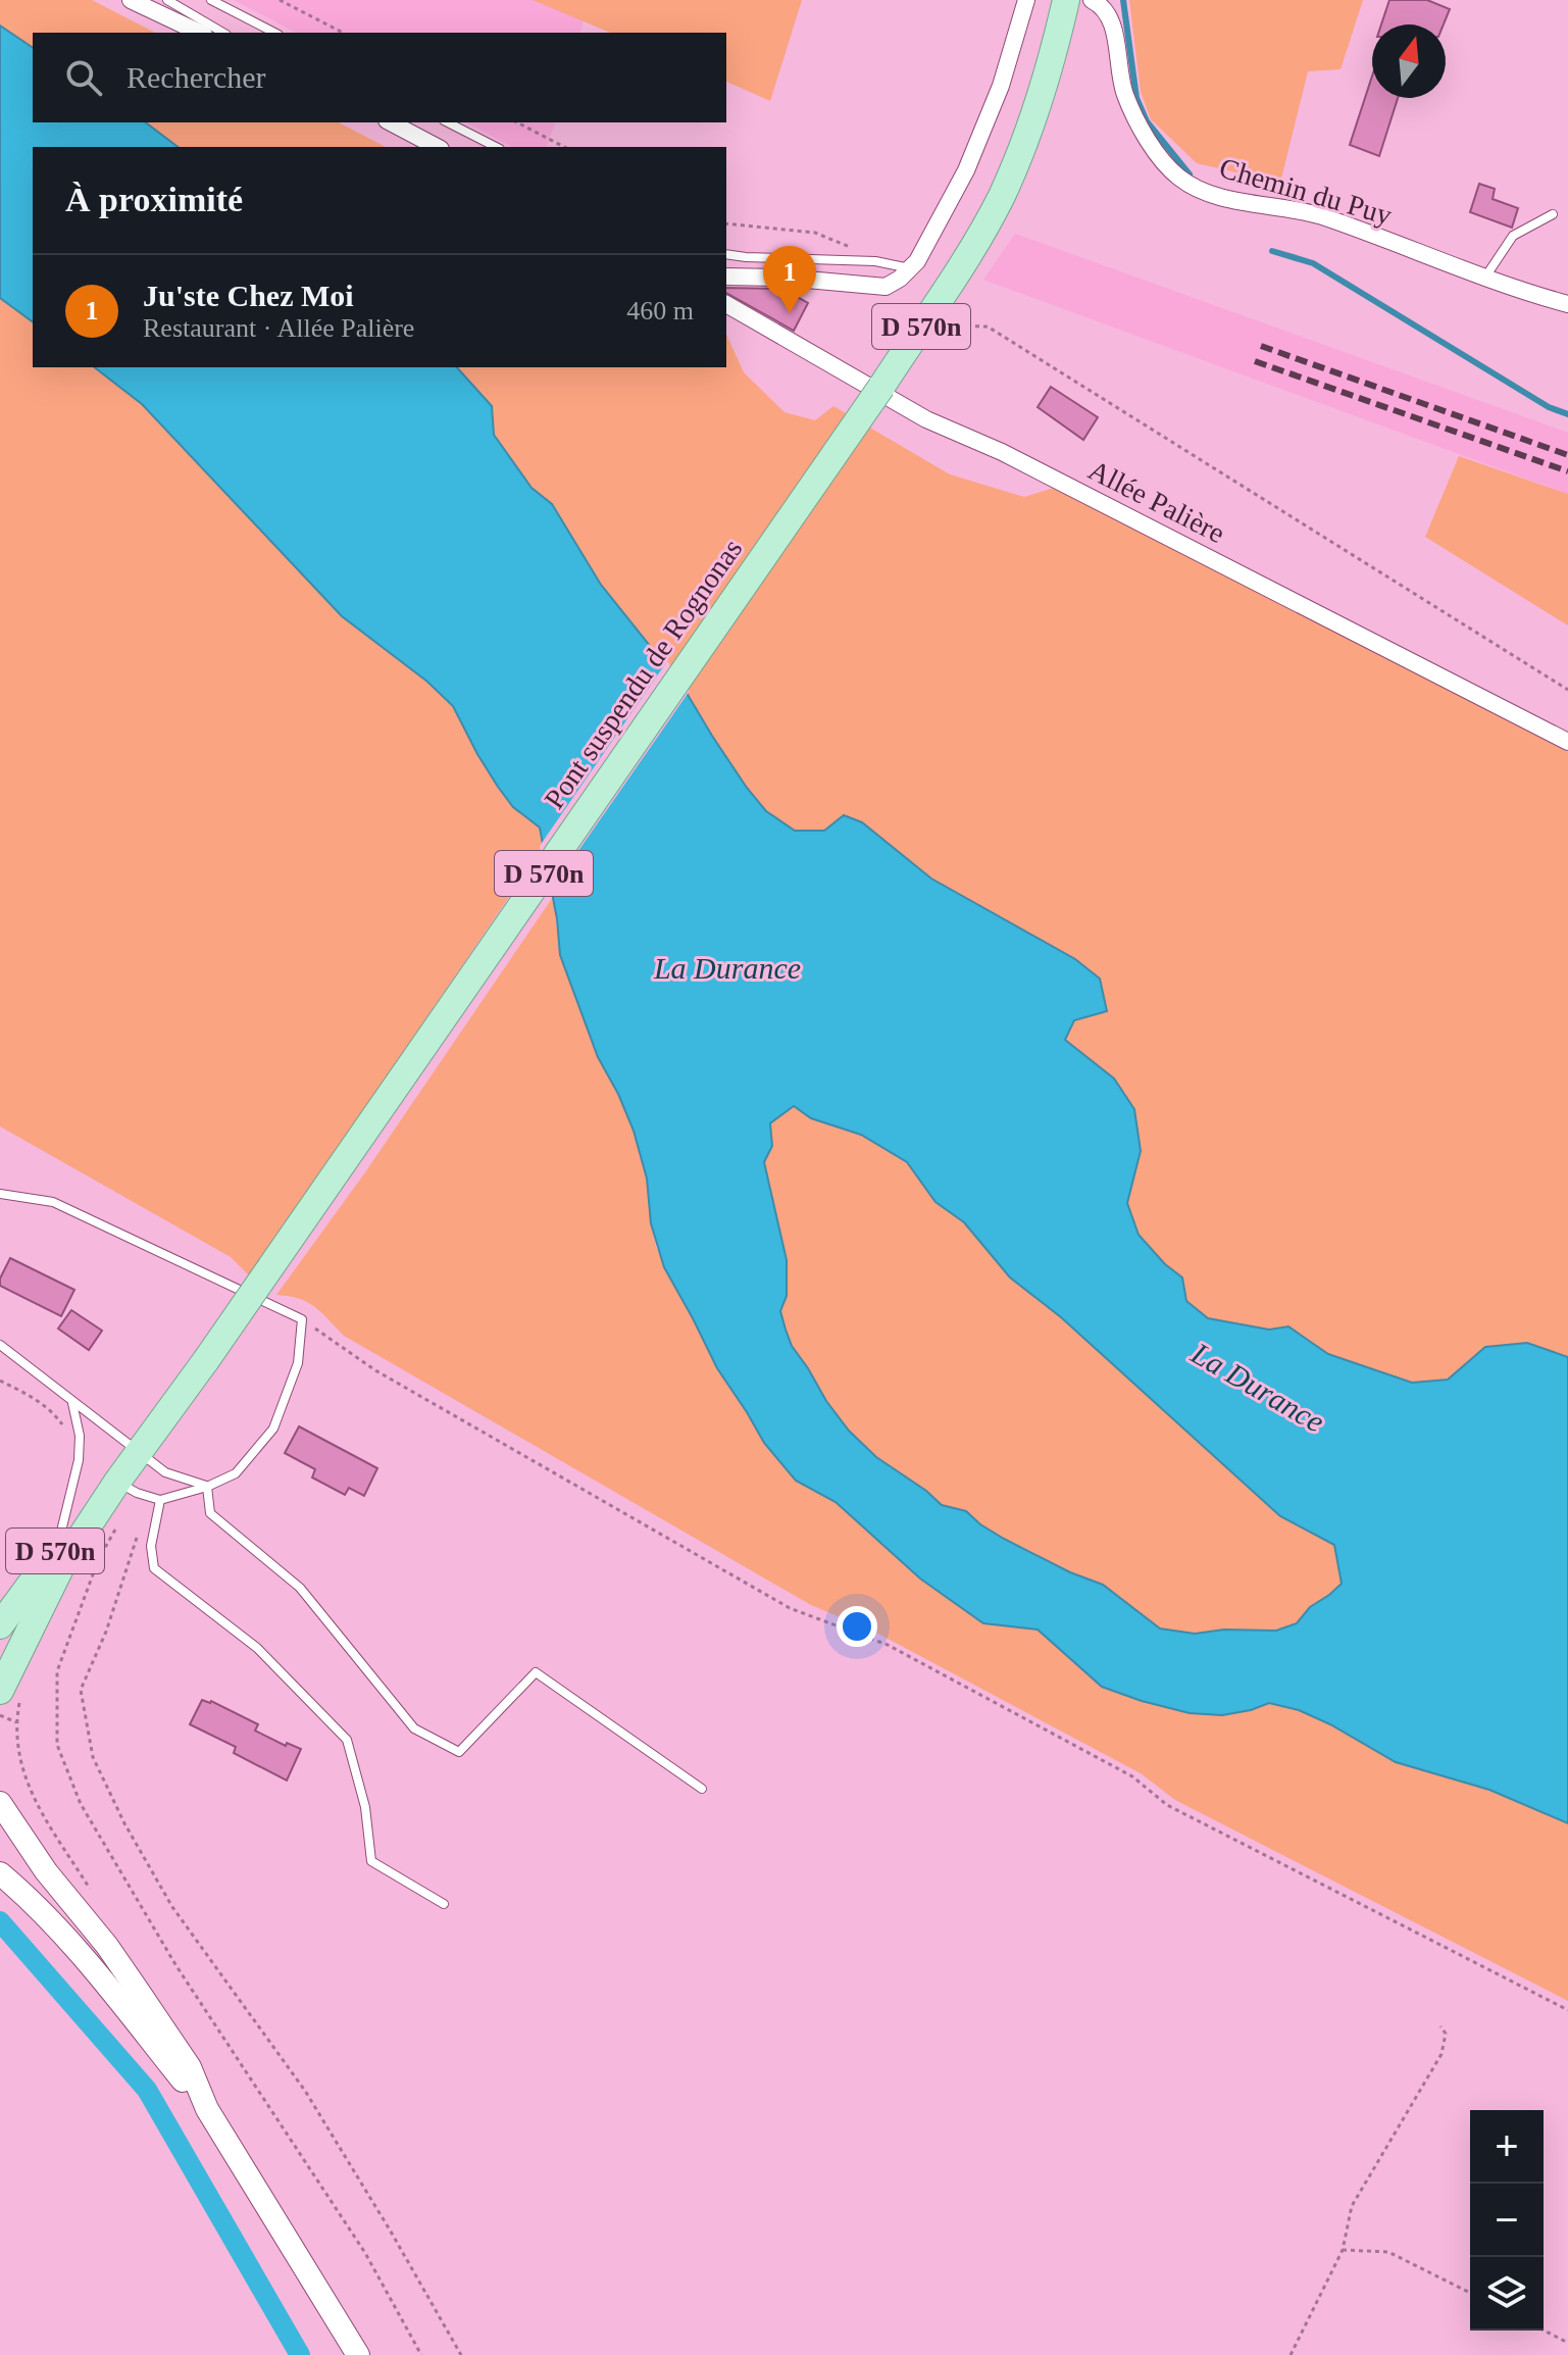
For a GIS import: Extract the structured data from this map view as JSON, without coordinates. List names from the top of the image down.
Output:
{
  "streets": {
    "main road": ["D 570n", "Pont suspendu de Rognonas"],
    "street": ["Chemin du Puy", "Allée Palière"]
  },
  "crossings": [
    ["D 570n", "Pont suspendu de Rognonas"]
  ],
  "water": ["La Durance"],
  "north": "top",
  "page": {
    "search": "Rechercher",
    "heading": "À proximité",
    "pins": "1",
    "list": [
      {
        "mark": "1",
        "name": "Ju'ste Chez Moi",
        "note": "Restaurant · Allée Palière",
        "value": "460 m"
      }
    ],
    "map_buttons": ["+", "−"]
  }
}
